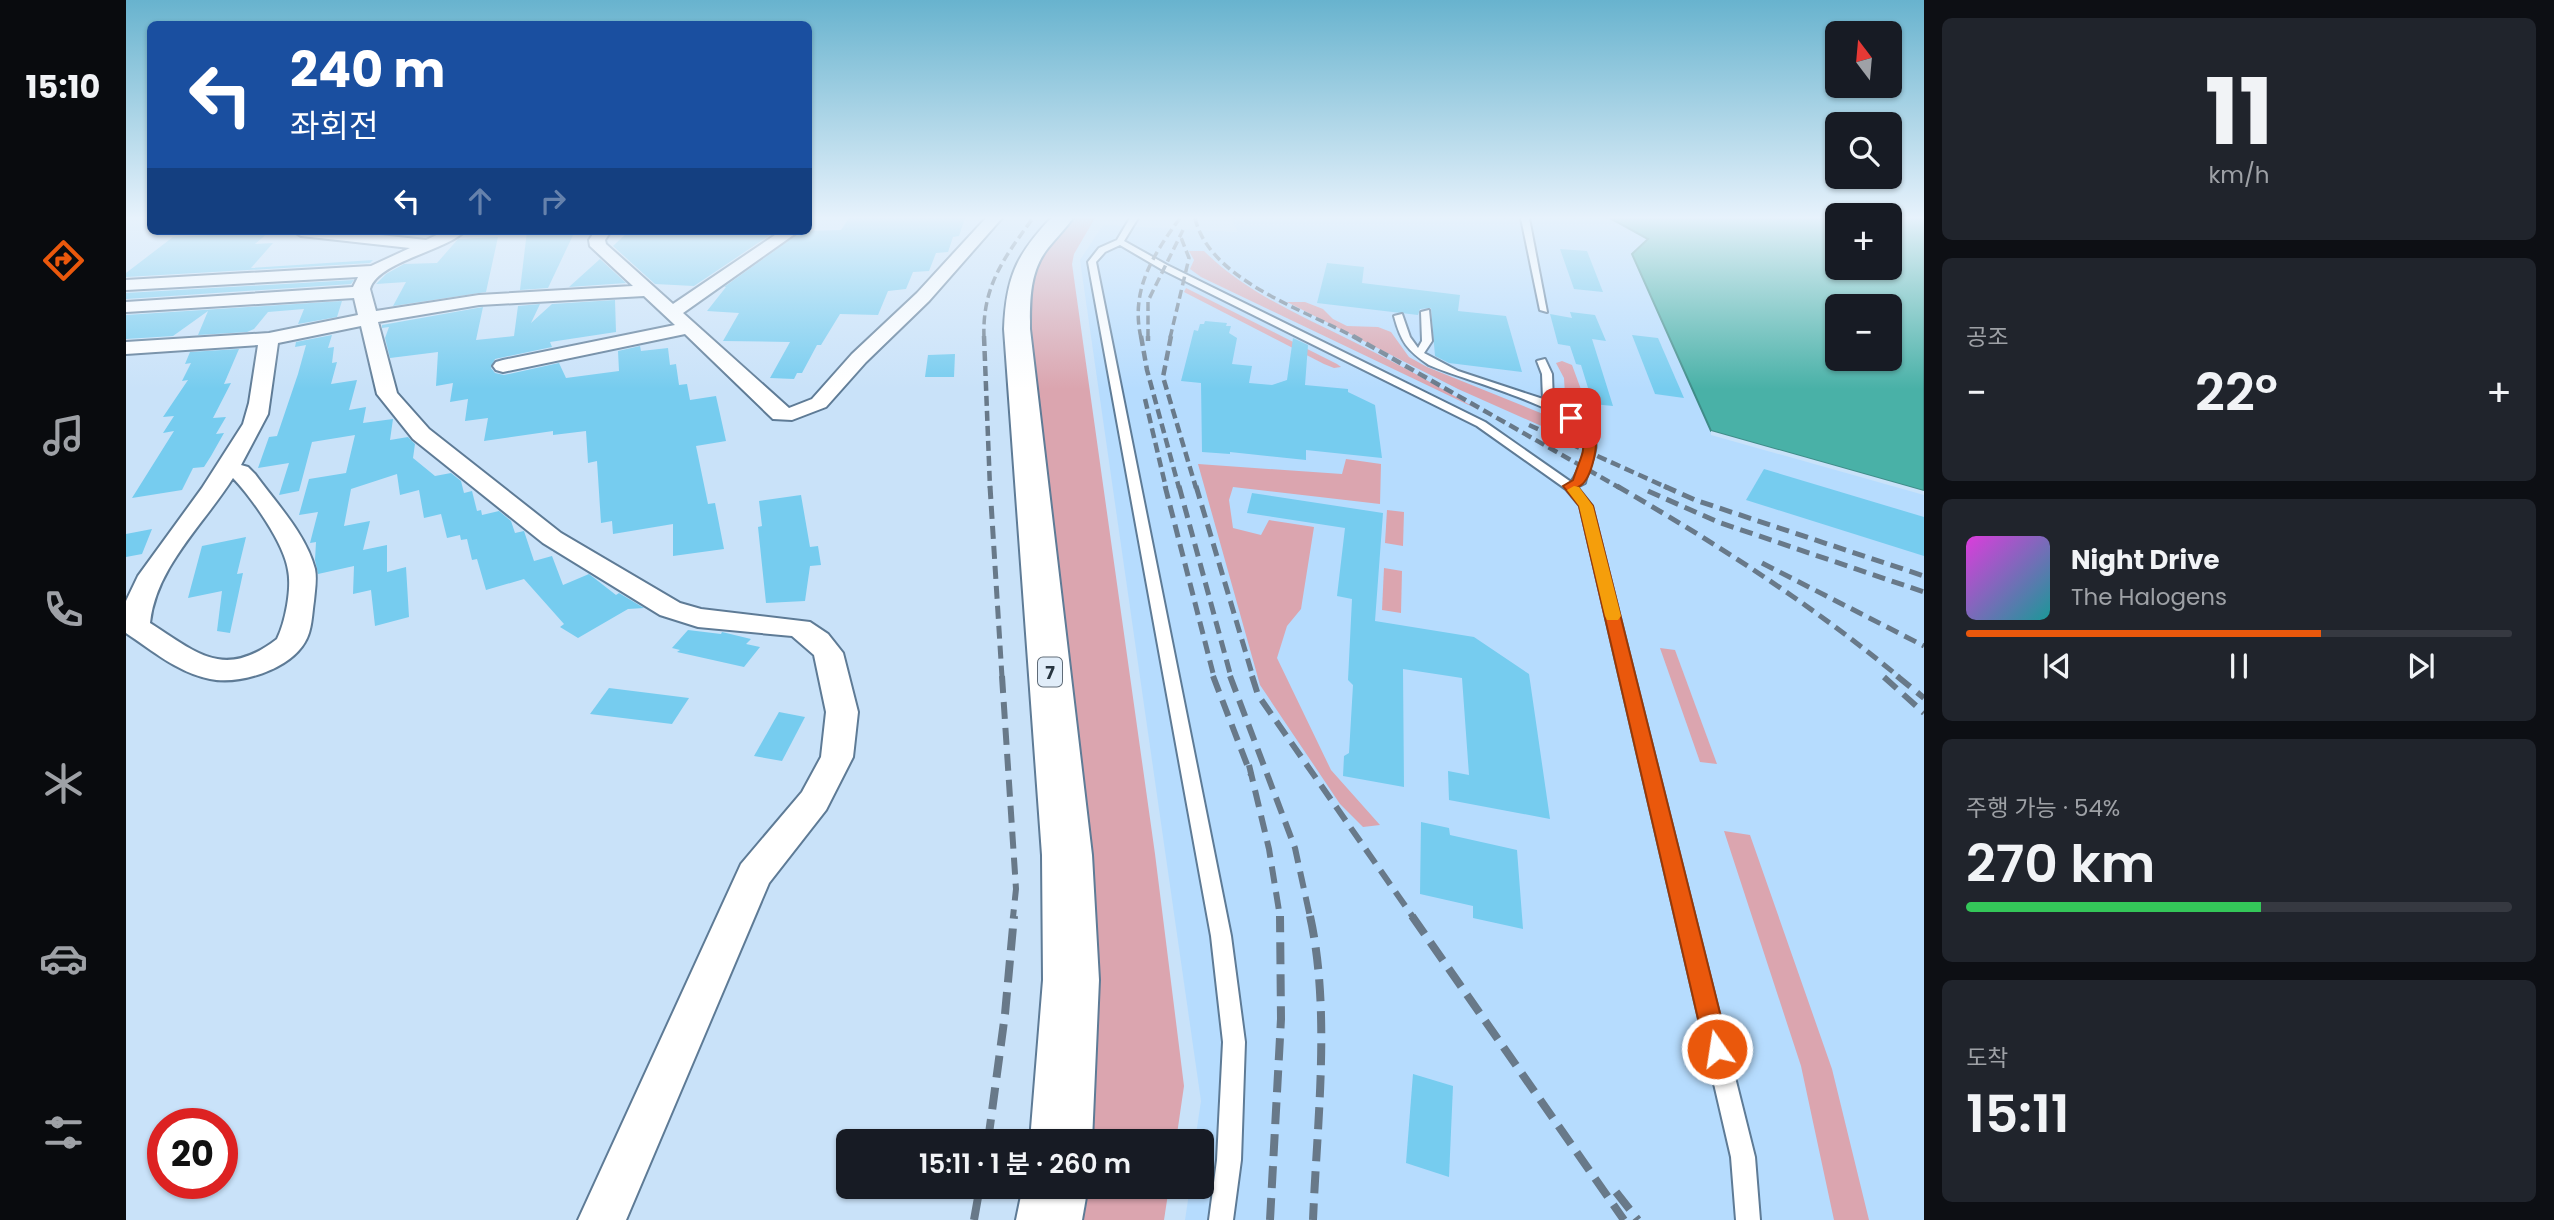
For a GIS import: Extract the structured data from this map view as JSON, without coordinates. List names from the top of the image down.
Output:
{
  "streets": {
    "highway": ["7"]
  },
  "north": "top",
  "page": {
    "tabs": "15:10",
    "tile": [
      ["11", "km/h"],
      "공조",
      ["주행 가능 · 54%", "270 km"],
      ["도착", "15:11"]
    ],
    "map_buttons": ["+", "−"],
    "turn": ["240 m", "좌회전"],
    "heat": ["−", "22°", "+"],
    "song": ["Night Drive", "The Halogens"],
    "limit": "20",
    "trip": "15:11 · 1 분 · 260 m"
  }
}
